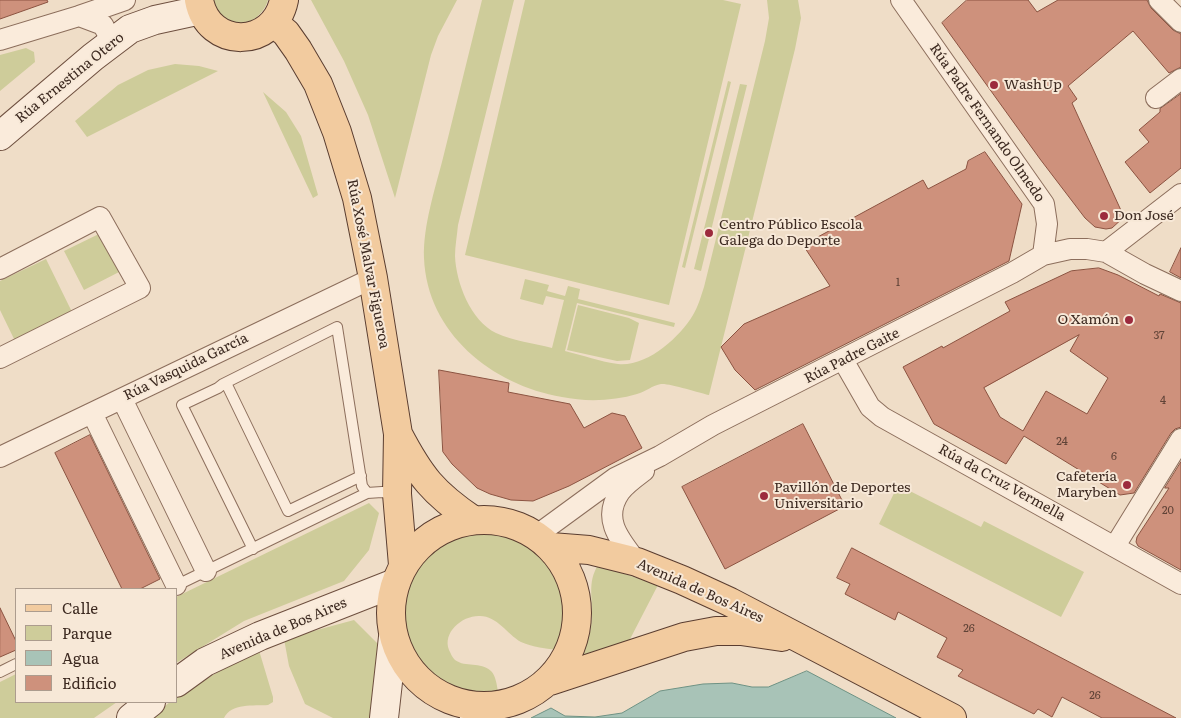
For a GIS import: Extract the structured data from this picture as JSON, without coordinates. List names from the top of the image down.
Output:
{
  "streets": {
    "main road": ["Rúa Xosé Malvar Figueroa", "Avenida de Bos Aires"],
    "street": [
      "Rúa Ernestina Otero",
      "Rúa Padre Fernando Olmedo",
      "Rúa Padre Gaite",
      "Rúa Vasquida García",
      "Rúa da Cruz Vermella"
    ]
  },
  "crossings": [
    ["Rúa Padre Fernando Olmedo", "Rúa Padre Gaite"],
    ["Rúa Xosé Malvar Figueroa", "Rúa Vasquida García"],
    ["Rúa Xosé Malvar Figueroa", "Avenida de Bos Aires"],
    ["Rúa Padre Gaite", "Rúa da Cruz Vermella"],
    ["Rúa Padre Gaite", "Avenida de Bos Aires"]
  ],
  "places": [
    "WashUp",
    "Don José",
    "Centro Público Escola Galega do Deporte",
    "O Xamón",
    "Cafetería Maryben",
    "Pavillón de Deportes Universitario"
  ],
  "house_numbers": [
    "1",
    "37",
    "4",
    "24",
    "6",
    "20",
    "26",
    "26"
  ],
  "legend": [
    "Calle",
    "Parque",
    "Agua",
    "Edificio"
  ]
}
